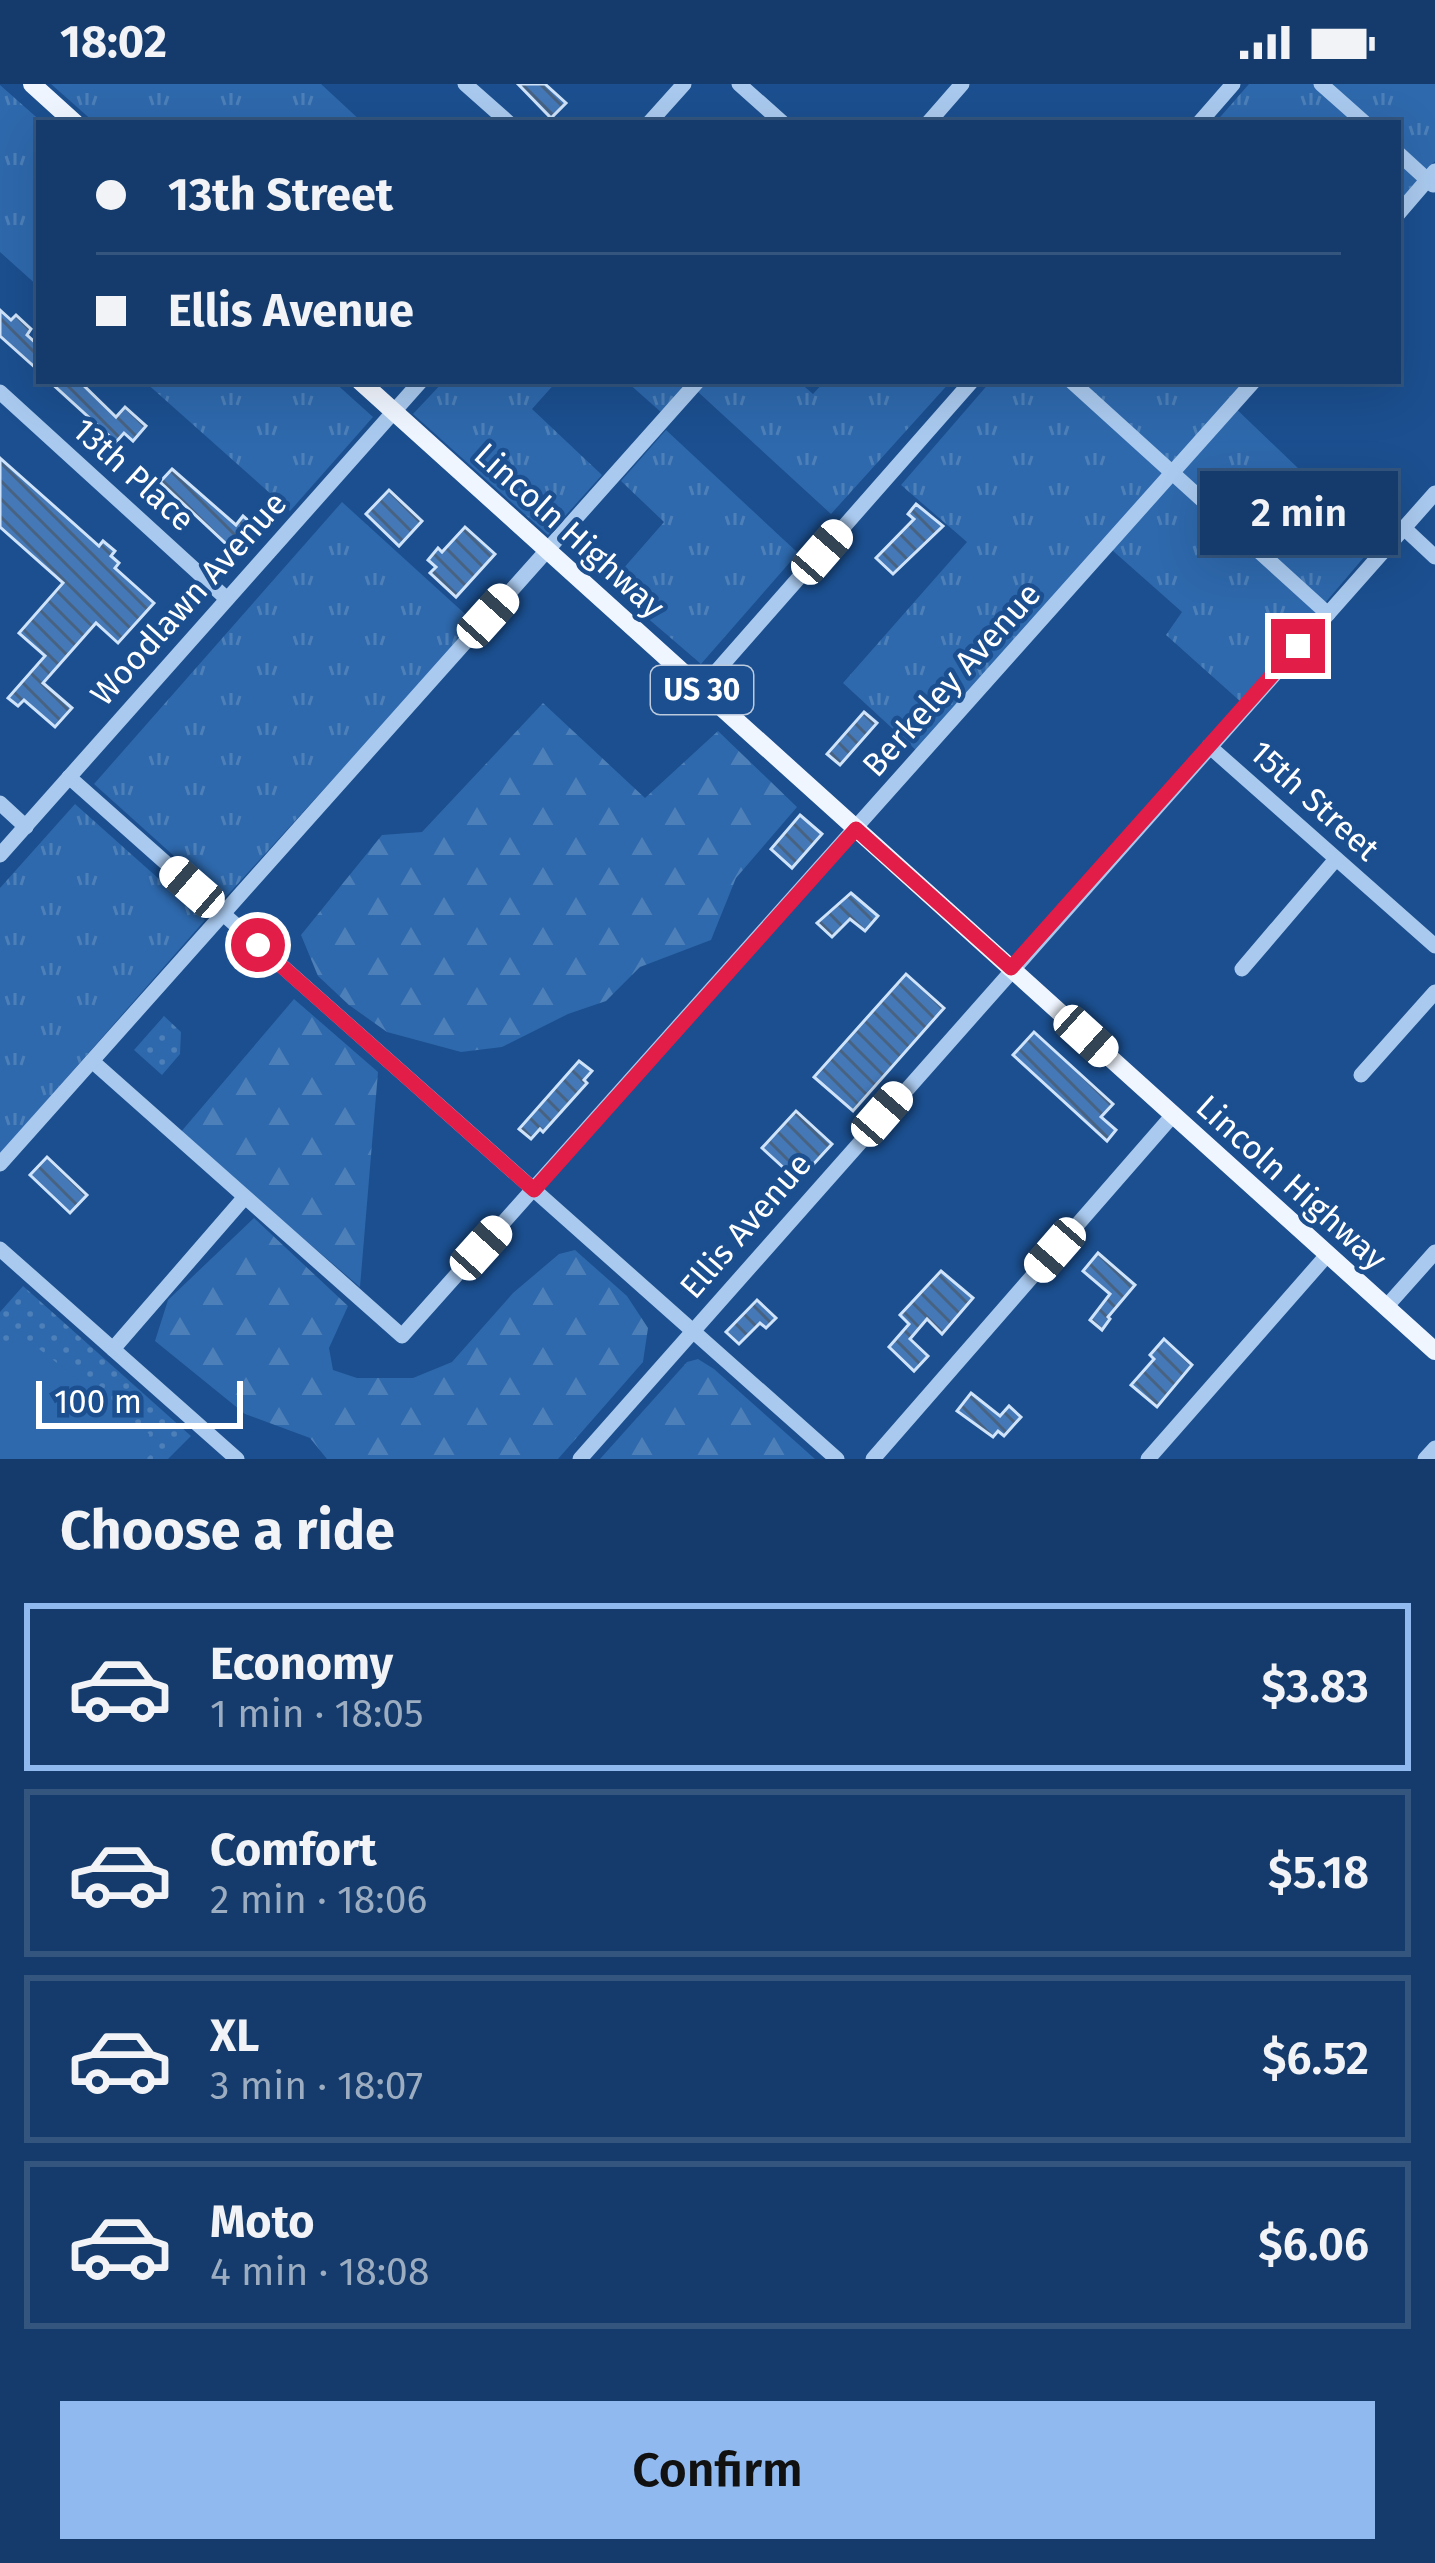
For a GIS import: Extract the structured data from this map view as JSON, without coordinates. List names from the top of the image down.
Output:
{
  "streets": {
    "main road": ["Lincoln Highway", "US 30"],
    "street": [
      "13th Place",
      "Woodlawn Avenue",
      "Berkeley Avenue",
      "15th Street",
      "Ellis Avenue"
    ]
  },
  "crossings": [
    ["13th Place", "Woodlawn Avenue"],
    ["Lincoln Highway", "Woodlawn Avenue"],
    ["Lincoln Highway", "Berkeley Avenue"],
    ["Lincoln Highway", "Ellis Avenue"],
    ["15th Street", "Ellis Avenue"]
  ],
  "scale_bar": "100 m",
  "page": {
    "status": "18:02",
    "banner": ["13th Street", "Ellis Avenue"],
    "bubble": "2 min",
    "scale": "100 m",
    "heading": "Choose a ride",
    "list": [
      {
        "name": "Economy",
        "note": "1 min · 18:05",
        "value": "$3.83"
      },
      {
        "name": "Comfort",
        "note": "2 min · 18:06",
        "value": "$5.18"
      },
      {
        "name": "XL",
        "note": "3 min · 18:07",
        "value": "$6.52"
      },
      {
        "name": "Moto",
        "note": "4 min · 18:08",
        "value": "$6.06"
      }
    ],
    "buttons": "Confirm"
  }
}
